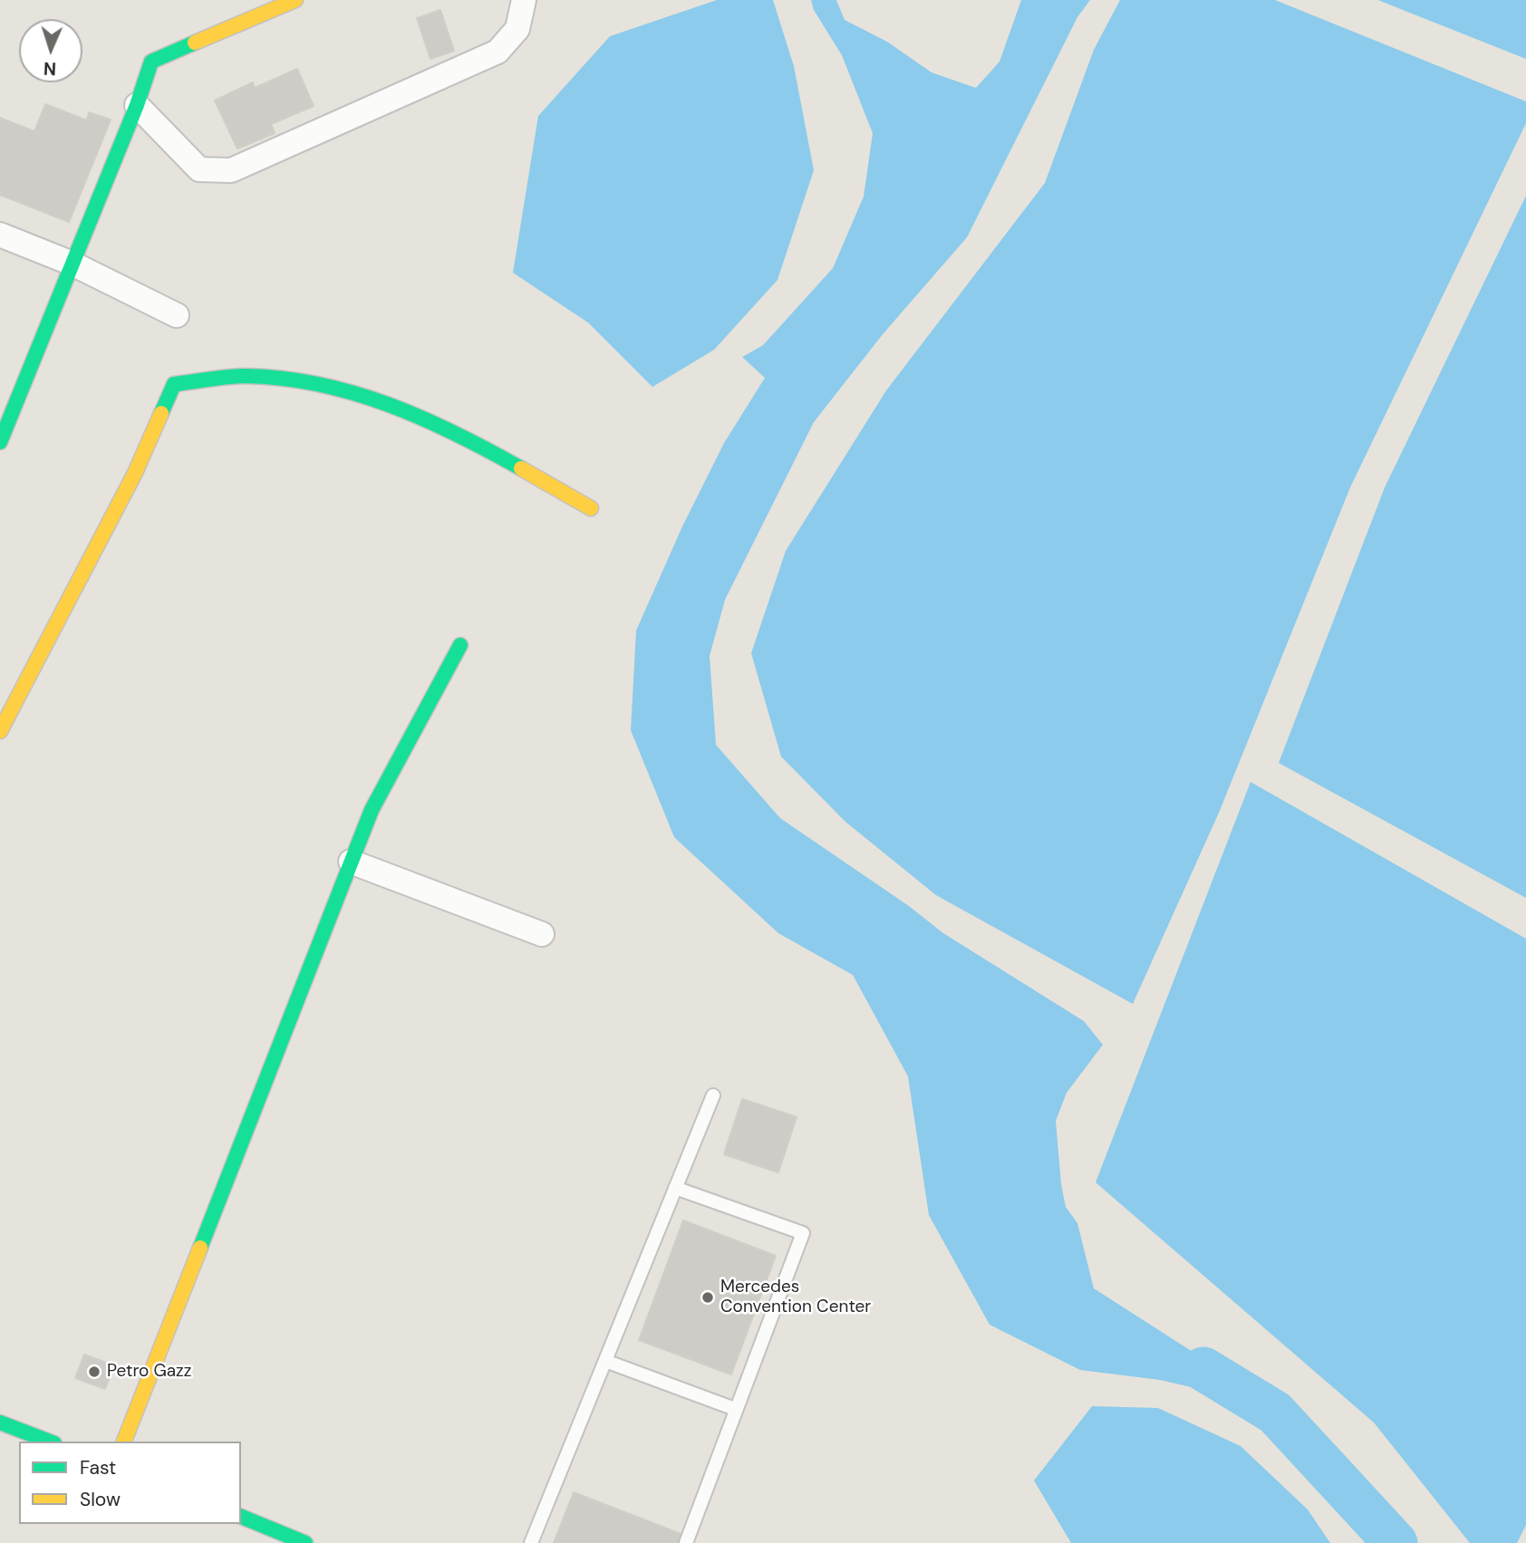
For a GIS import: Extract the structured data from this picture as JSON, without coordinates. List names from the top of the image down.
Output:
{
  "places": ["Mercedes Convention Center", "Petro Gazz"],
  "legend": ["Fast", "Slow"],
  "north": "bottom"
}
